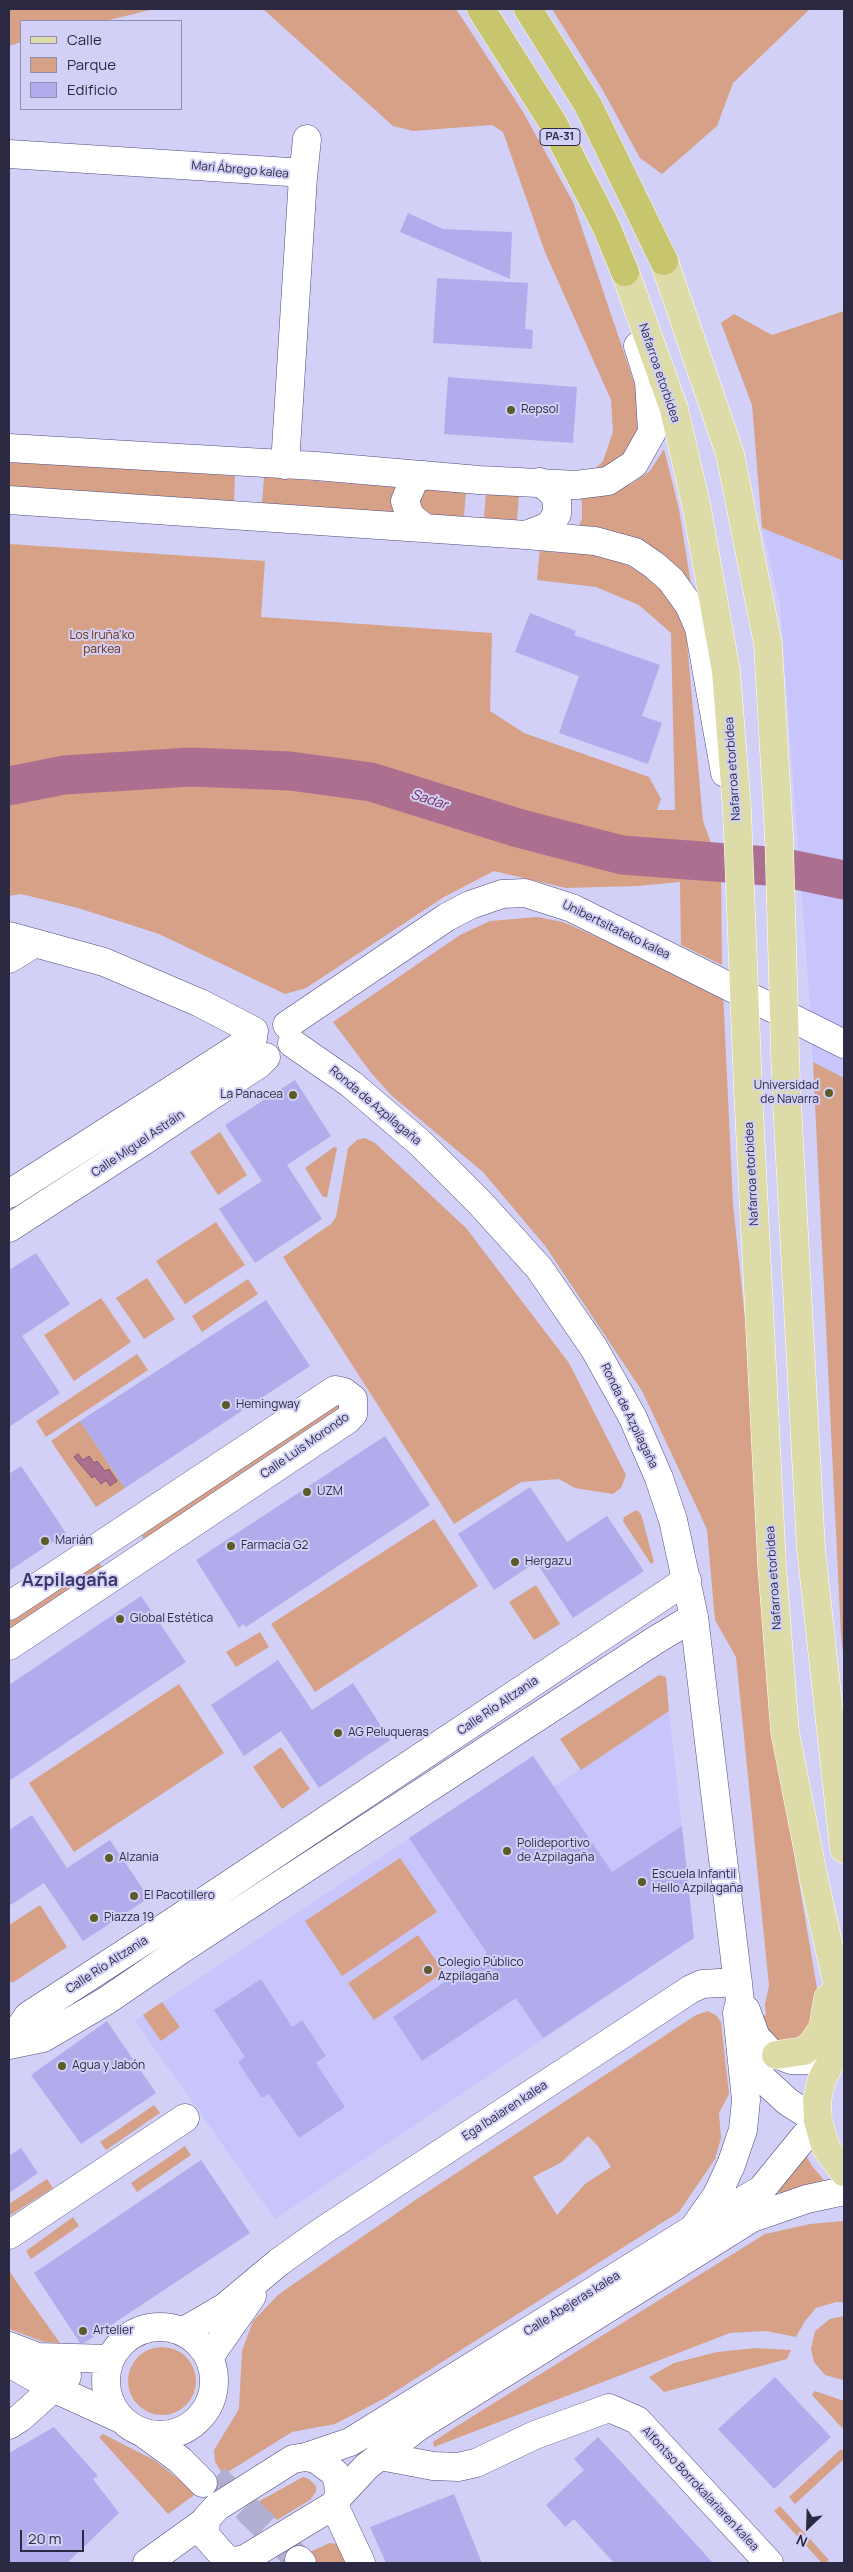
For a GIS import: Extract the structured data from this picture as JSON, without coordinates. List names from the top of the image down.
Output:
{
  "streets": {
    "highway": ["PA-31"],
    "main road": ["Nafarroa etorbidea"],
    "street": [
      "Mari Ábrego kalea",
      "Unibertsitateko kalea",
      "Ronda de Azpilagaña",
      "Calle Miguel Astráin",
      "Calle Luis Morondo",
      "Calle Río Altzania",
      "Ega Ibaiaren kalea",
      "Calle Abejeras kalea",
      "Alfontso Borrokalariaren kalea"
    ]
  },
  "crossings": [
    ["PA-31", "Nafarroa etorbidea"],
    ["Nafarroa etorbidea", "Ronda de Azpilagaña"],
    ["Unibertsitateko kalea", "Ronda de Azpilagaña"],
    ["Unibertsitateko kalea", "Calle Miguel Astráin"],
    ["Ronda de Azpilagaña", "Calle Miguel Astráin"],
    ["Ronda de Azpilagaña", "Calle Río Altzania"],
    ["Ronda de Azpilagaña", "Ega Ibaiaren kalea"],
    ["Ronda de Azpilagaña", "Calle Abejeras kalea"],
    ["Calle Abejeras kalea", "Alfontso Borrokalariaren kalea"]
  ],
  "districts": ["Azpilagaña"],
  "water": ["Sadar"],
  "parks": ["Los Iruña'ko parkea"],
  "places": [
    "Repsol",
    "Universidad de Navarra",
    "La Panacea",
    "Hemingway",
    "UZM",
    "Marián",
    "Farmacía G2",
    "Hergazu",
    "Global Estética",
    "AG Peluqueras",
    "Polideportivo de Azpilagaña",
    "Alzania",
    "Escuela Infantil Hello Azpilagaña",
    "El Pacotillero",
    "Piazza 19",
    "Colegio Público Azpilagaña",
    "Agua y Jabón",
    "Artelier"
  ],
  "legend": ["Calle", "Parque", "Edificio"],
  "scale_bar": "20 m",
  "north": "bottom left"
}
